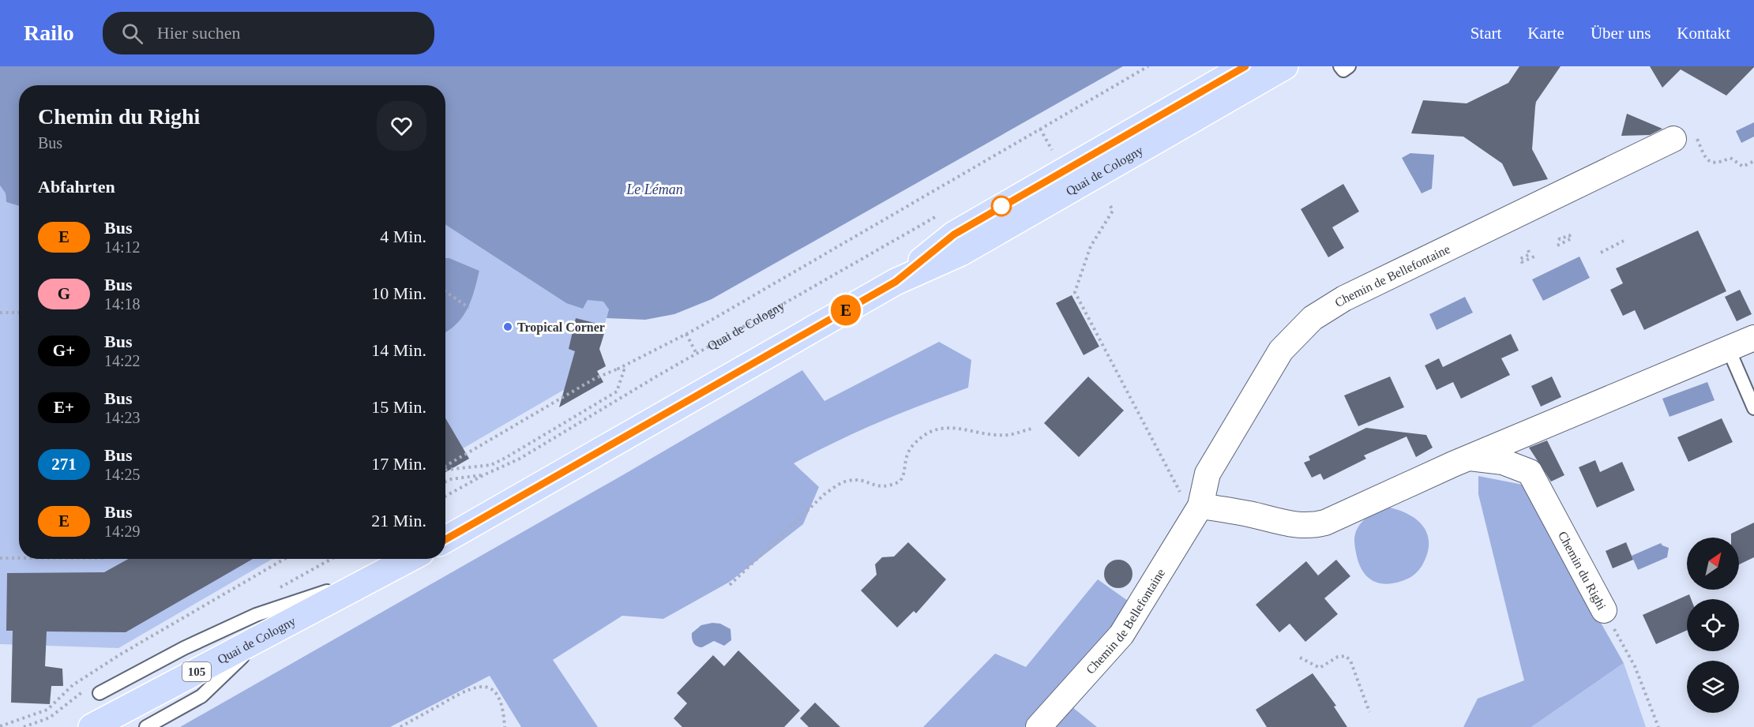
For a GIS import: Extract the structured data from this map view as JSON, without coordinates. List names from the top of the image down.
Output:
{
  "streets": {
    "main road": ["Quai de Cologny", "105"],
    "street": ["Chemin de Bellefontaine", "Chemin du Righi"]
  },
  "water": ["Le Léman"],
  "places": ["Tropical Corner"],
  "lines": ["bus line E"],
  "north": "top right",
  "page": {
    "header": "Railo",
    "search": "Hier suchen",
    "nav": [
      "Start",
      "Karte",
      "Über uns",
      "Kontakt"
    ],
    "on_map": "E",
    "heading": [
      ["Chemin du Righi", "Bus"],
      "Abfahrten"
    ],
    "list": [
      {
        "mark": "E",
        "name": "Bus",
        "note": "14:12",
        "value": "4 Min."
      },
      {
        "mark": "G",
        "name": "Bus",
        "note": "14:18",
        "value": "10 Min."
      },
      {
        "mark": "G+",
        "name": "Bus",
        "note": "14:22",
        "value": "14 Min."
      },
      {
        "mark": "E+",
        "name": "Bus",
        "note": "14:23",
        "value": "15 Min."
      },
      {
        "mark": "271",
        "name": "Bus",
        "note": "14:25",
        "value": "17 Min."
      },
      {
        "mark": "E",
        "name": "Bus",
        "note": "14:29",
        "value": "21 Min."
      }
    ]
  }
}
